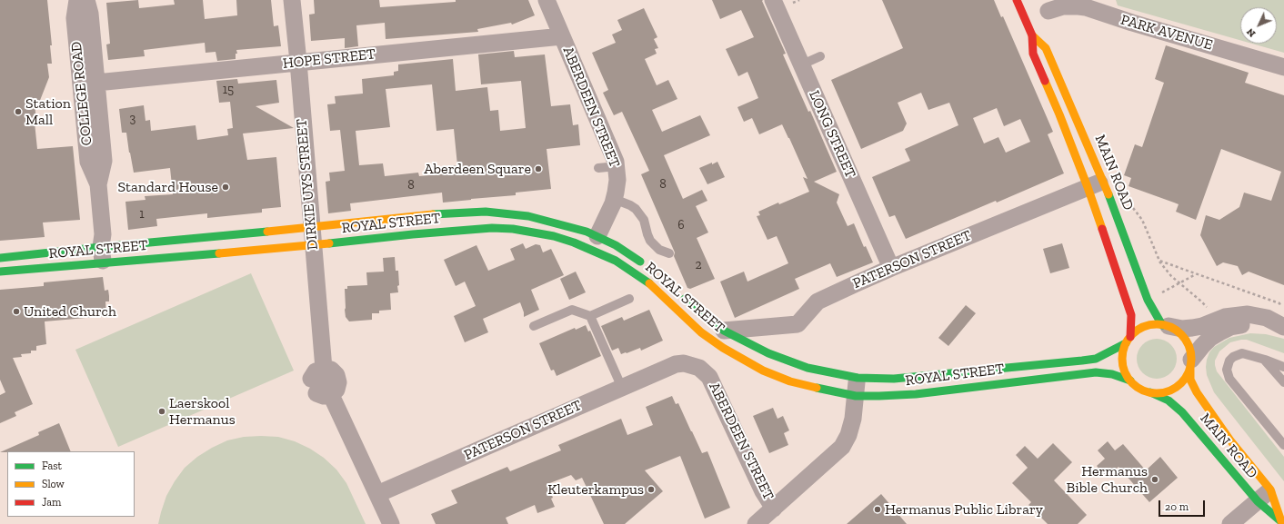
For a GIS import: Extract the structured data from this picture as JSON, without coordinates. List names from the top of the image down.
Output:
{
  "streets": {
    "main road": ["MAIN ROAD", "ROYAL STREET"],
    "street": [
      "PARK AVENUE",
      "HOPE STREET",
      "COLLEGE ROAD",
      "ABERDEEN STREET",
      "LONG STREET",
      "DIRKIE UYS STREET",
      "PATERSON STREET"
    ]
  },
  "crossings": [
    ["HOPE STREET", "COLLEGE ROAD"],
    ["HOPE STREET", "ABERDEEN STREET"],
    ["HOPE STREET", "DIRKIE UYS STREET"],
    ["COLLEGE ROAD", "ROYAL STREET"],
    ["ABERDEEN STREET", "ROYAL STREET"],
    ["ABERDEEN STREET", "PATERSON STREET"],
    ["LONG STREET", "PATERSON STREET"],
    ["MAIN ROAD", "ROYAL STREET"],
    ["MAIN ROAD", "PATERSON STREET"],
    ["DIRKIE UYS STREET", "ROYAL STREET"],
    ["DIRKIE UYS STREET", "PATERSON STREET"],
    ["ROYAL STREET", "PATERSON STREET"]
  ],
  "places": [
    "Station Mall",
    "Aberdeen Square",
    "Standard House",
    "United Church",
    "Laerskool Hermanus",
    "Hermanus Bible Church",
    "Kleuterkampus",
    "Hermanus Public Library"
  ],
  "house_numbers": [
    "15",
    "3",
    "8",
    "8",
    "1",
    "6",
    "2"
  ],
  "legend": ["Fast", "Slow", "Jam"],
  "scale_bar": "20 m",
  "north": "bottom left"
}
